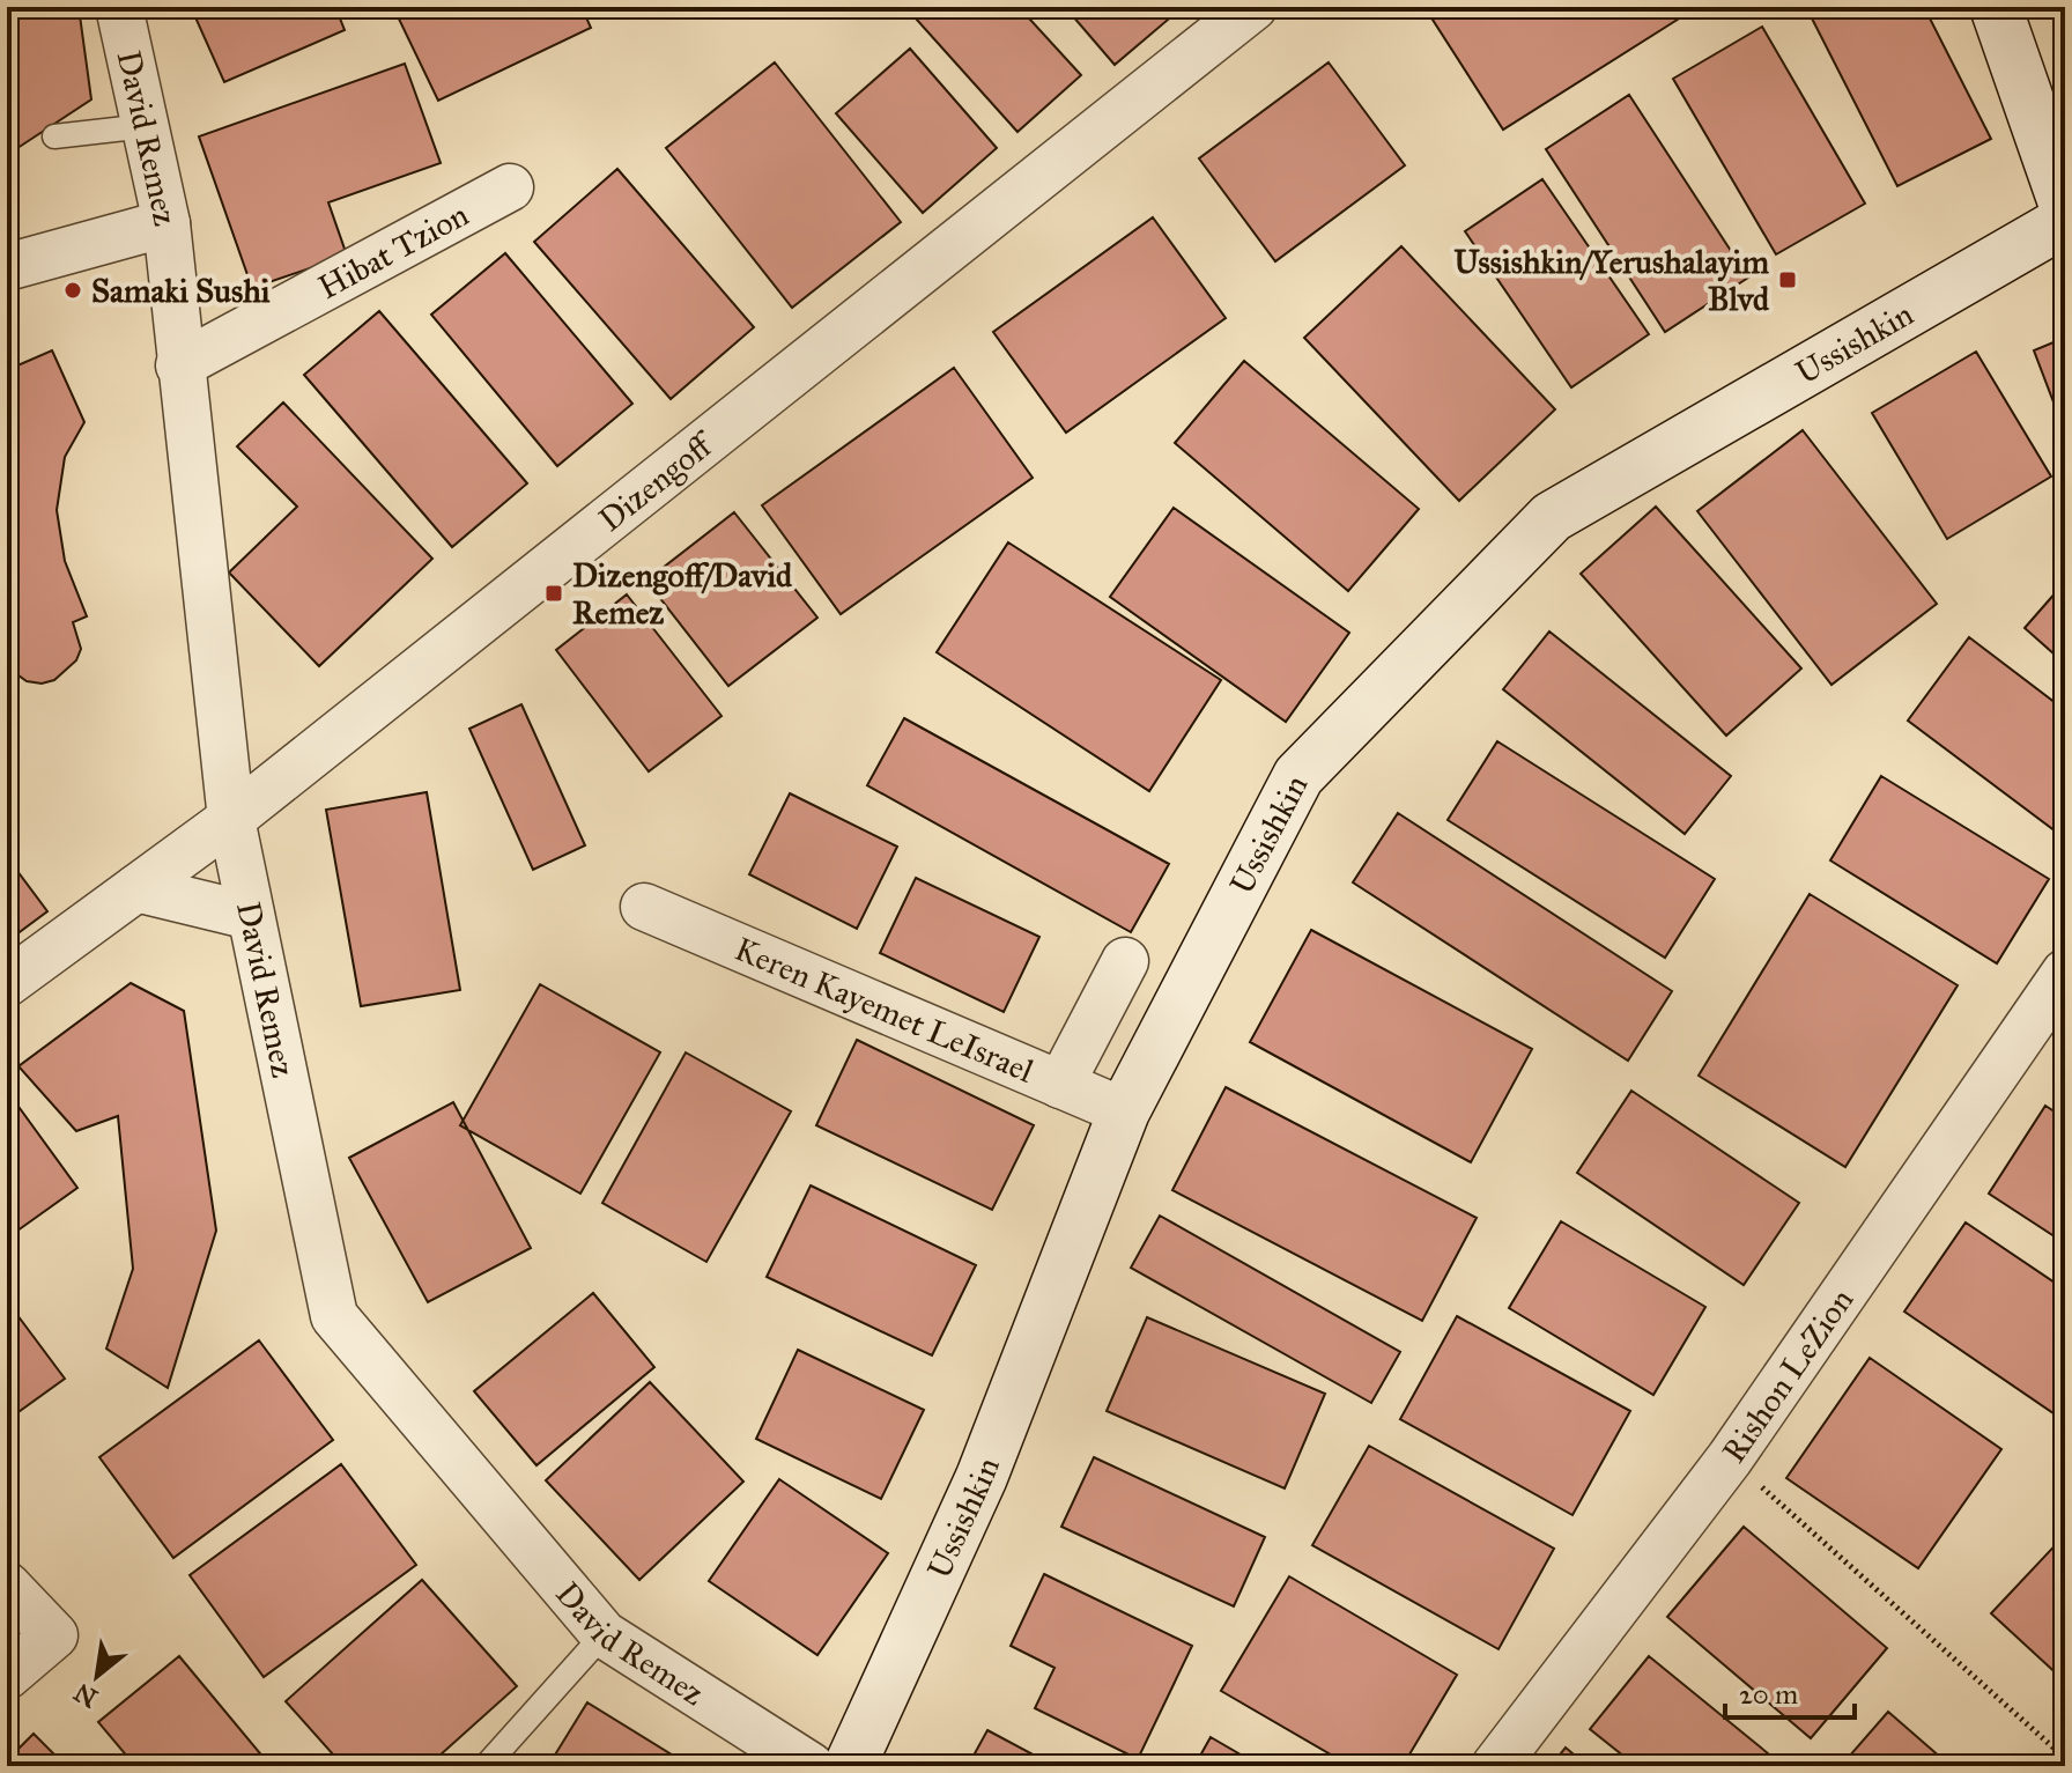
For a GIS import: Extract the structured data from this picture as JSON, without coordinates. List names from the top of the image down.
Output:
{
  "streets": {
    "street": [
      "David Remez",
      "Hibat Tzion",
      "Ussishkin",
      "Dizengoff",
      "Keren Kayemet LeIsrael",
      "Rishon LeZion"
    ]
  },
  "crossings": [
    ["David Remez", "Hibat Tzion"],
    ["David Remez", "Dizengoff"],
    ["Ussishkin", "Keren Kayemet LeIsrael"]
  ],
  "places": {
    "transit": ["Ussishkin/Yerushalayim Blvd", "Dizengoff/David Remez"],
    "other": ["Samaki Sushi"]
  },
  "scale_bar": "20 m",
  "north": "bottom left"
}
